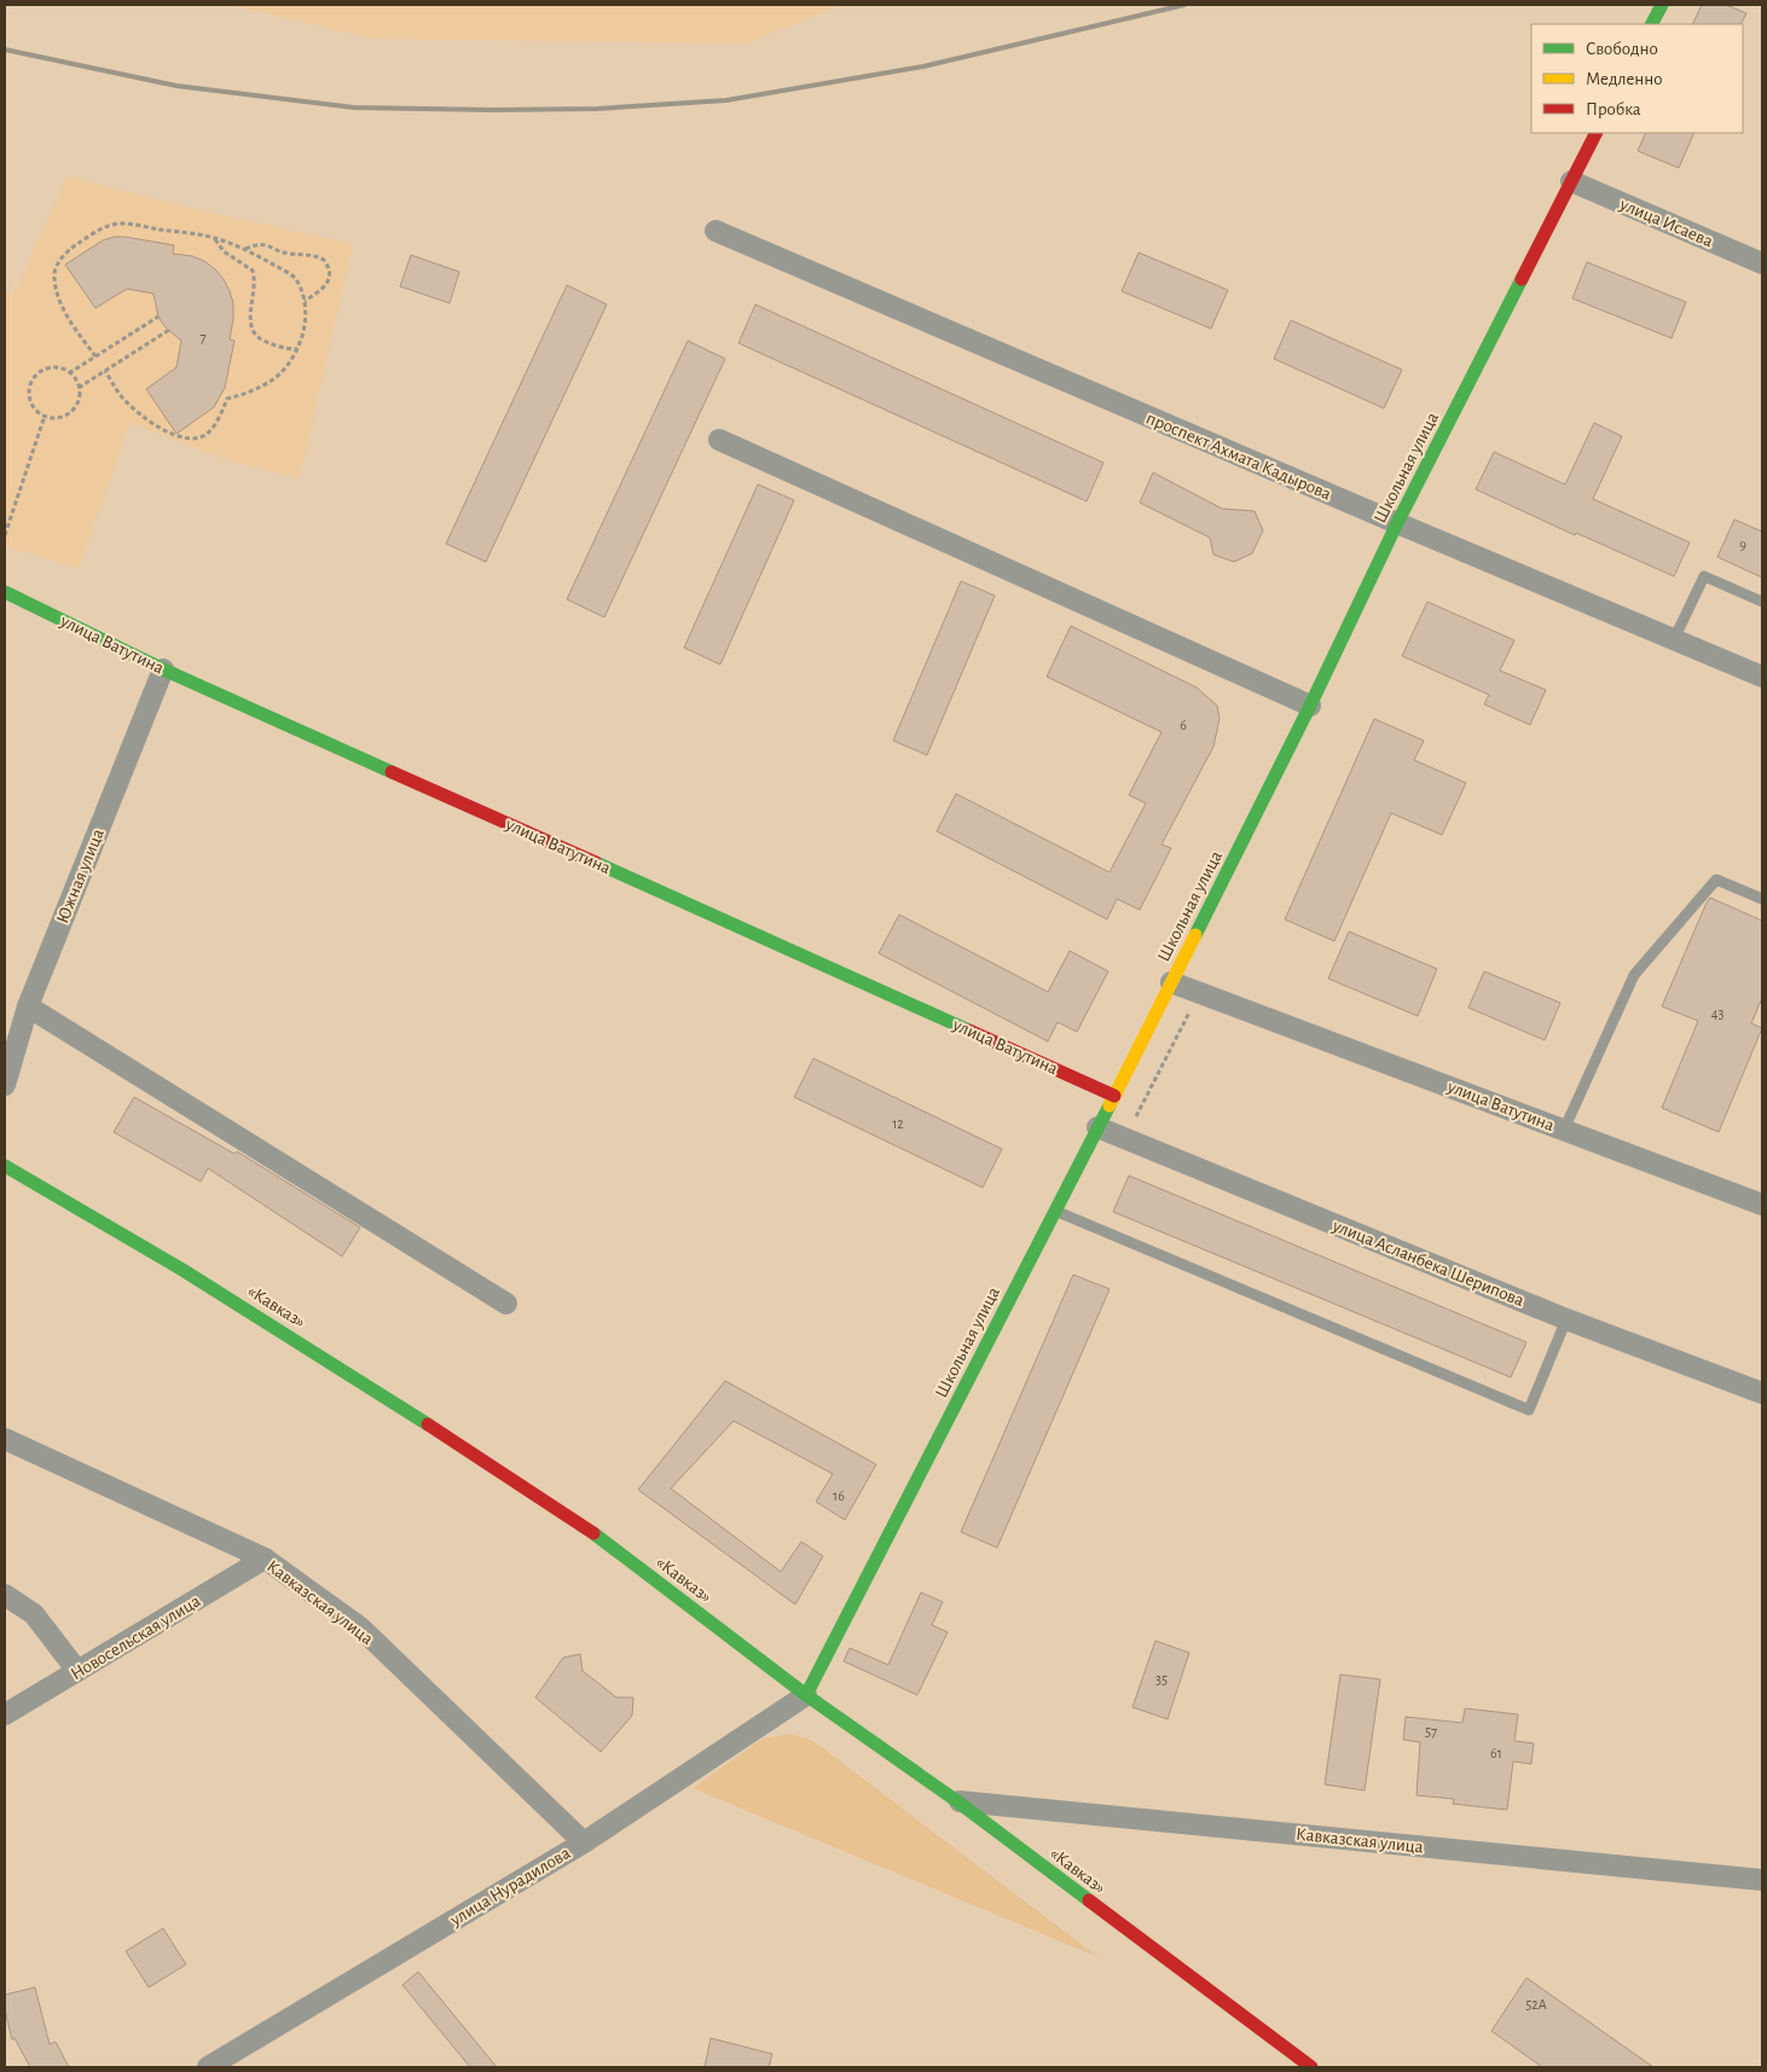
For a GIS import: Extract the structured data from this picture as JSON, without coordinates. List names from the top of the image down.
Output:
{
  "streets": {
    "street": [
      "улица Исаева",
      "проспект Ахмата Кадырова",
      "Школьная улица",
      "улица Ватутина",
      "Южная улица",
      "улица Асланбека Шерипова",
      "«Кавказ»",
      "Кавказская улица",
      "Новосельская улица",
      "улица Нурадилова"
    ]
  },
  "crossings": [
    ["улица Исаева", "Школьная улица"],
    ["проспект Ахмата Кадырова", "Школьная улица"],
    ["Школьная улица", "улица Ватутина"],
    ["Школьная улица", "улица Асланбека Шерипова"],
    ["Школьная улица", "«Кавказ»"],
    ["Школьная улица", "улица Нурадилова"],
    ["улица Ватутина", "Южная улица"],
    ["«Кавказ»", "Кавказская улица"],
    ["«Кавказ»", "улица Нурадилова"],
    ["Кавказская улица", "Новосельская улица"],
    ["Кавказская улица", "улица Нурадилова"]
  ],
  "house_numbers": [
    "7",
    "9",
    "6",
    "43",
    "12",
    "16",
    "35",
    "57",
    "61",
    "52А"
  ],
  "legend": ["Свободно", "Медленно", "Пробка"]
}
